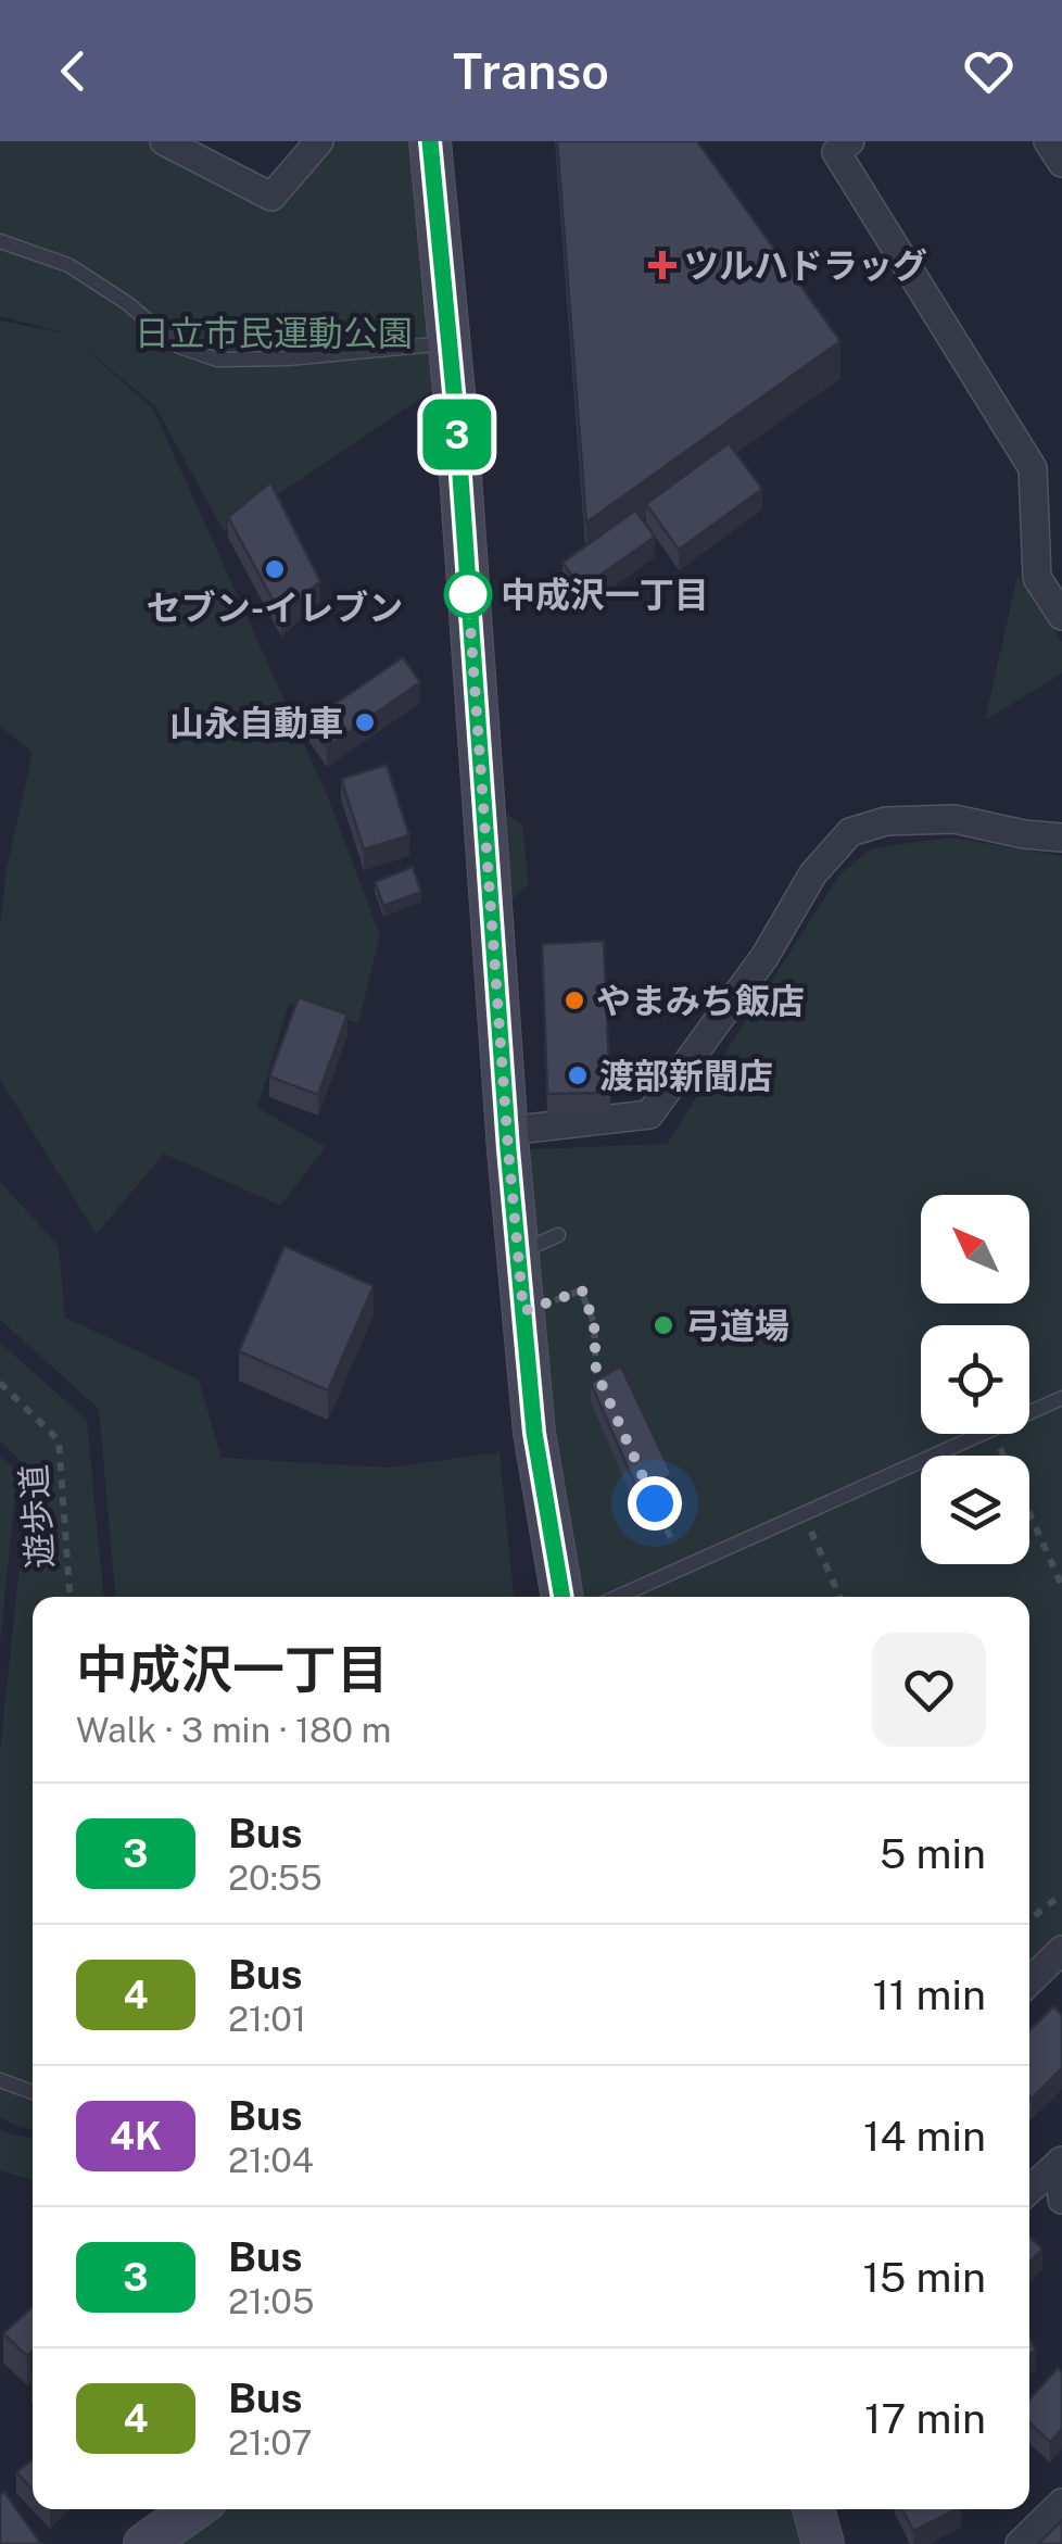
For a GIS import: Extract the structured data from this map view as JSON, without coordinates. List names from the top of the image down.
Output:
{
  "streets": {
    "path": ["遊歩道"]
  },
  "parks": ["日立市民運動公園"],
  "places": {
    "health": ["ツルハドラッグ"],
    "other": [
      "セブン-イレブン",
      "中成沢一丁目",
      "山永自動車",
      "やまみち飯店",
      "渡部新聞店",
      "弓道場"
    ]
  },
  "lines": ["bus line 3"],
  "north": "top left",
  "page": {
    "header": "Transo",
    "on_map": "3",
    "heading": ["中成沢一丁目", "Walk · 3 min · 180 m"],
    "list": [
      {
        "mark": "3",
        "name": "Bus",
        "note": "20:55",
        "value": "5 min"
      },
      {
        "mark": "4",
        "name": "Bus",
        "note": "21:01",
        "value": "11 min"
      },
      {
        "mark": "4K",
        "name": "Bus",
        "note": "21:04",
        "value": "14 min"
      },
      {
        "mark": "3",
        "name": "Bus",
        "note": "21:05",
        "value": "15 min"
      },
      {
        "mark": "4",
        "name": "Bus",
        "note": "21:07",
        "value": "17 min"
      }
    ]
  }
}
